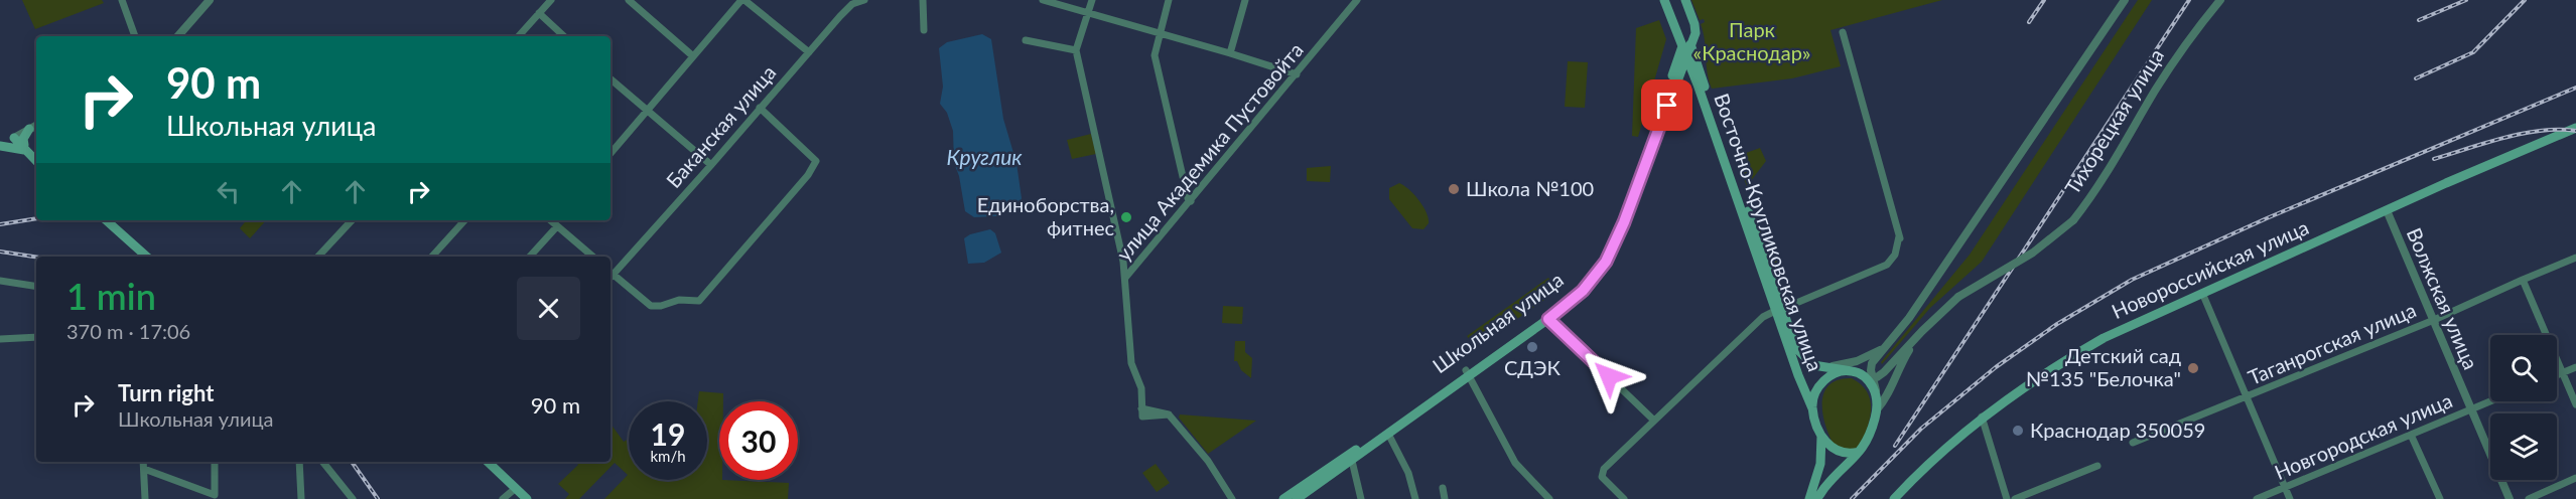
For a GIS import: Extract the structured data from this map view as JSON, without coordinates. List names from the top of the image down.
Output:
{
  "streets": {
    "main road": ["Восточно-Кругликовская улица", "Новороссийская улица", "Школьная улица"],
    "street": [
      "Тихорецкая улица",
      "Баканская улица",
      "улица Академика Пустовойта",
      "Волжская улица",
      "Таганрогская улица",
      "Новгородская улица"
    ]
  },
  "crossings": [
    ["Тихорецкая улица", "Восточно-Кругликовская улица"],
    ["Восточно-Кругликовская улица", "Школьная улица"],
    ["Новороссийская улица", "Волжская улица"],
    ["Волжская улица", "Таганрогская улица"],
    ["Волжская улица", "Новгородская улица"]
  ],
  "water": ["Круглик"],
  "parks": ["Парк «Краснодар»"],
  "places": [
    "Школа №100",
    "Единоборства, фитнес",
    "СДЭК",
    "Детский сад №135 \"Белочка\"",
    "Краснодар 350059"
  ],
  "page": {
    "turn": ["90 m", "Школьная улица"],
    "heading": ["1 min", "370 m · 17:06"],
    "list": [
      {
        "name": "Turn right",
        "note": "Школьная улица",
        "value": "90 m"
      }
    ],
    "speed": "19 km/h",
    "limit": "30"
  }
}
